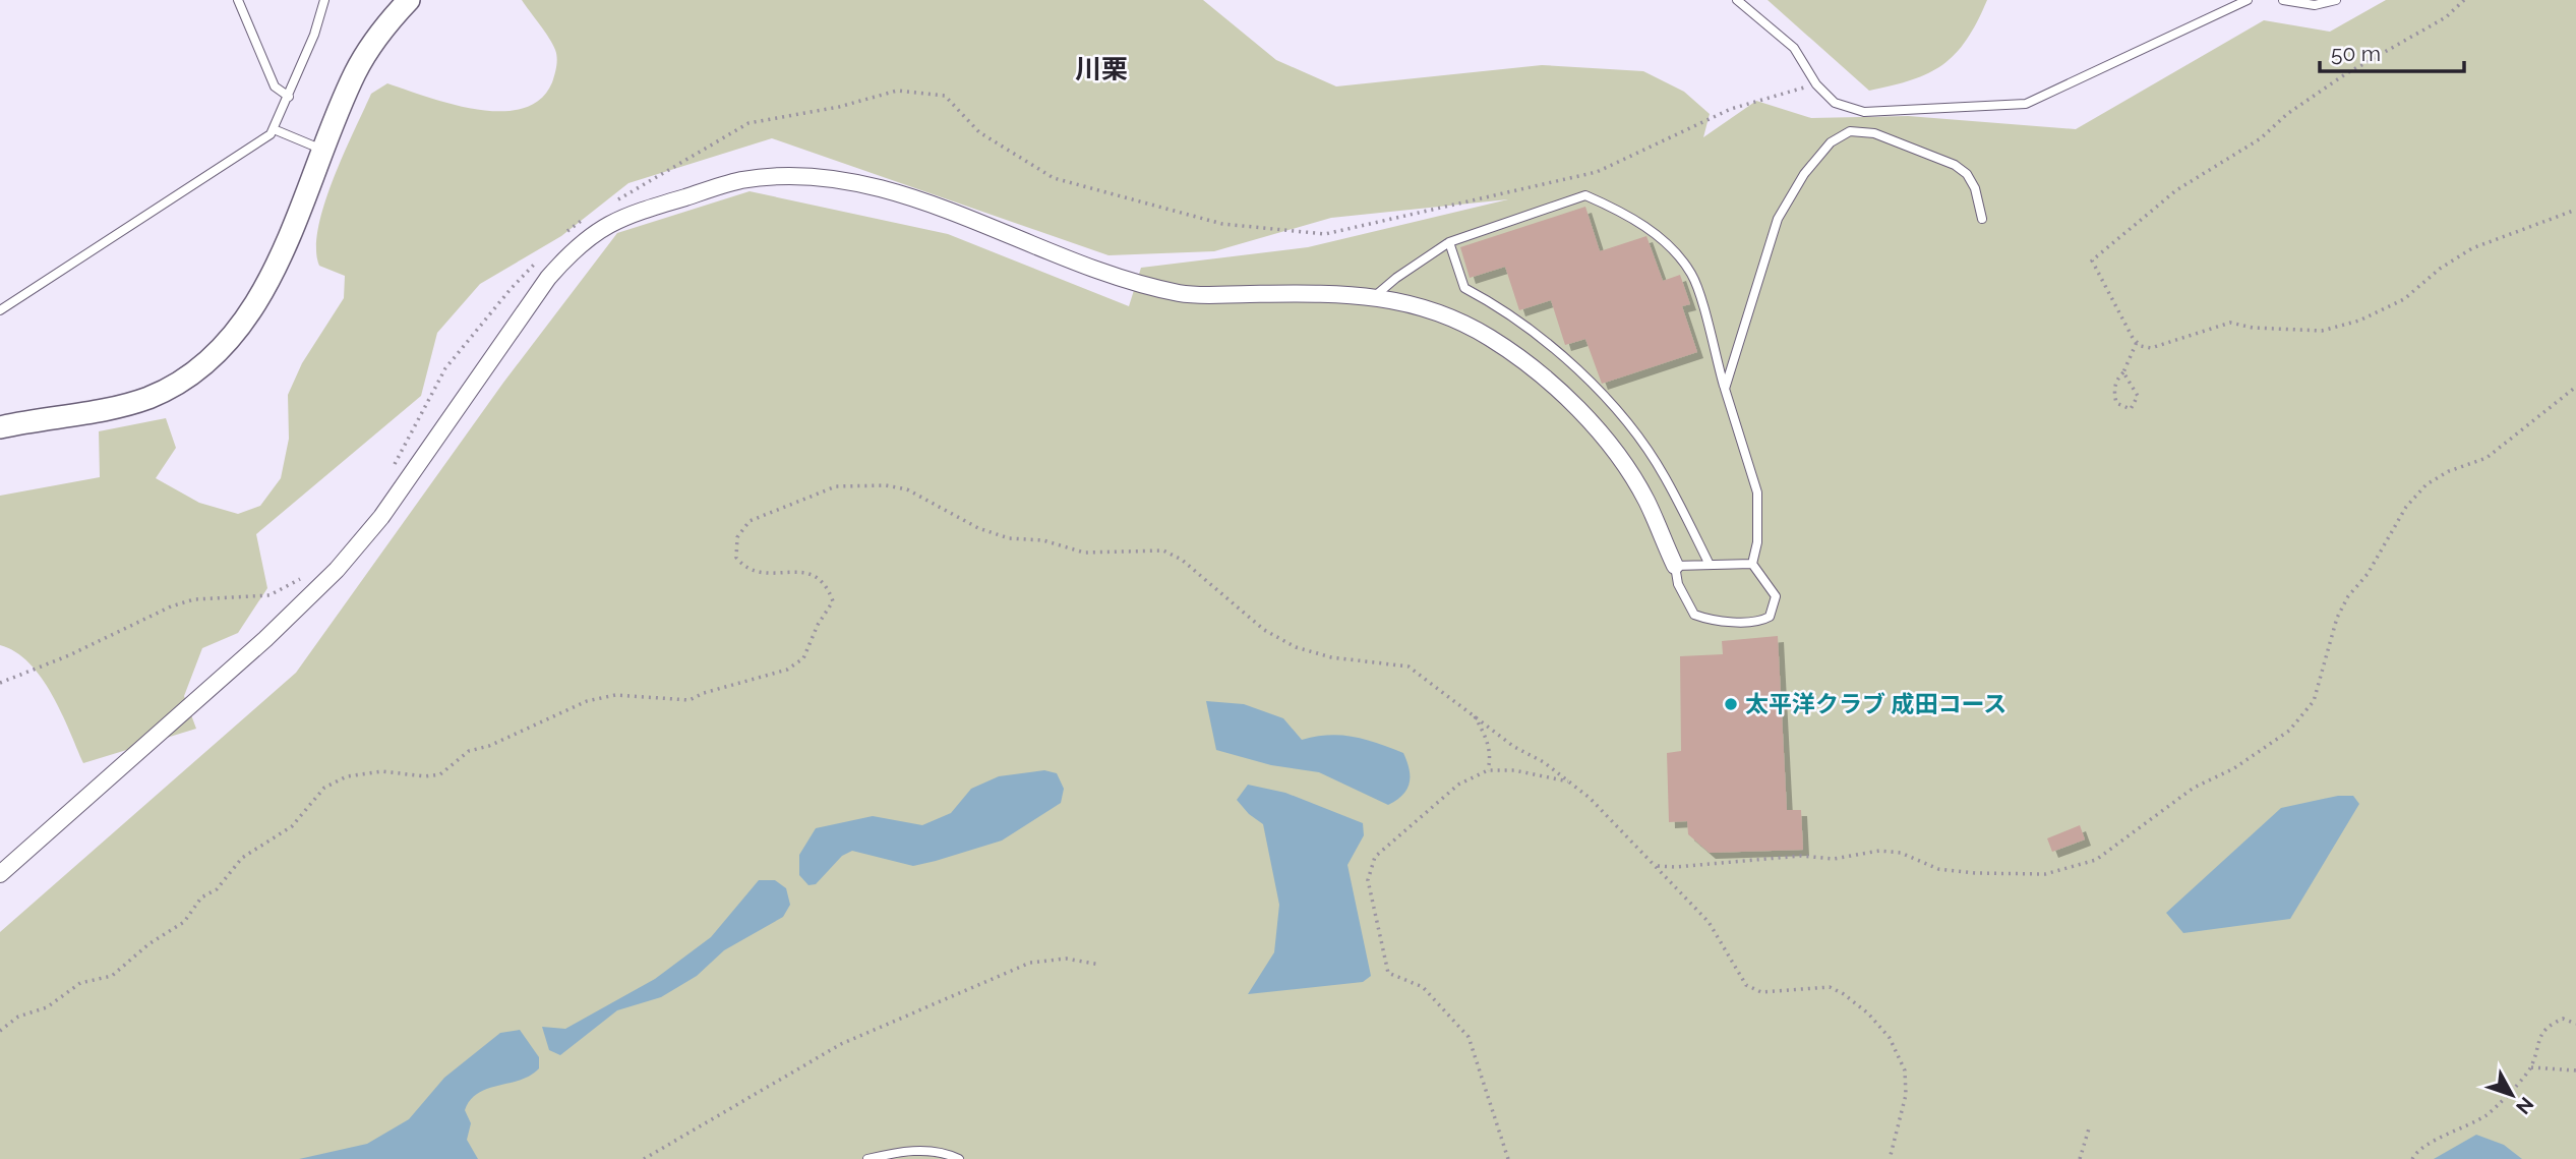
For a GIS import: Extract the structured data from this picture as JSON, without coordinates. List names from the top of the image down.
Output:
{
  "districts": ["川栗"],
  "places": ["太平洋クラブ 成田コース"],
  "scale_bar": "50 m",
  "north": "bottom right"
}
